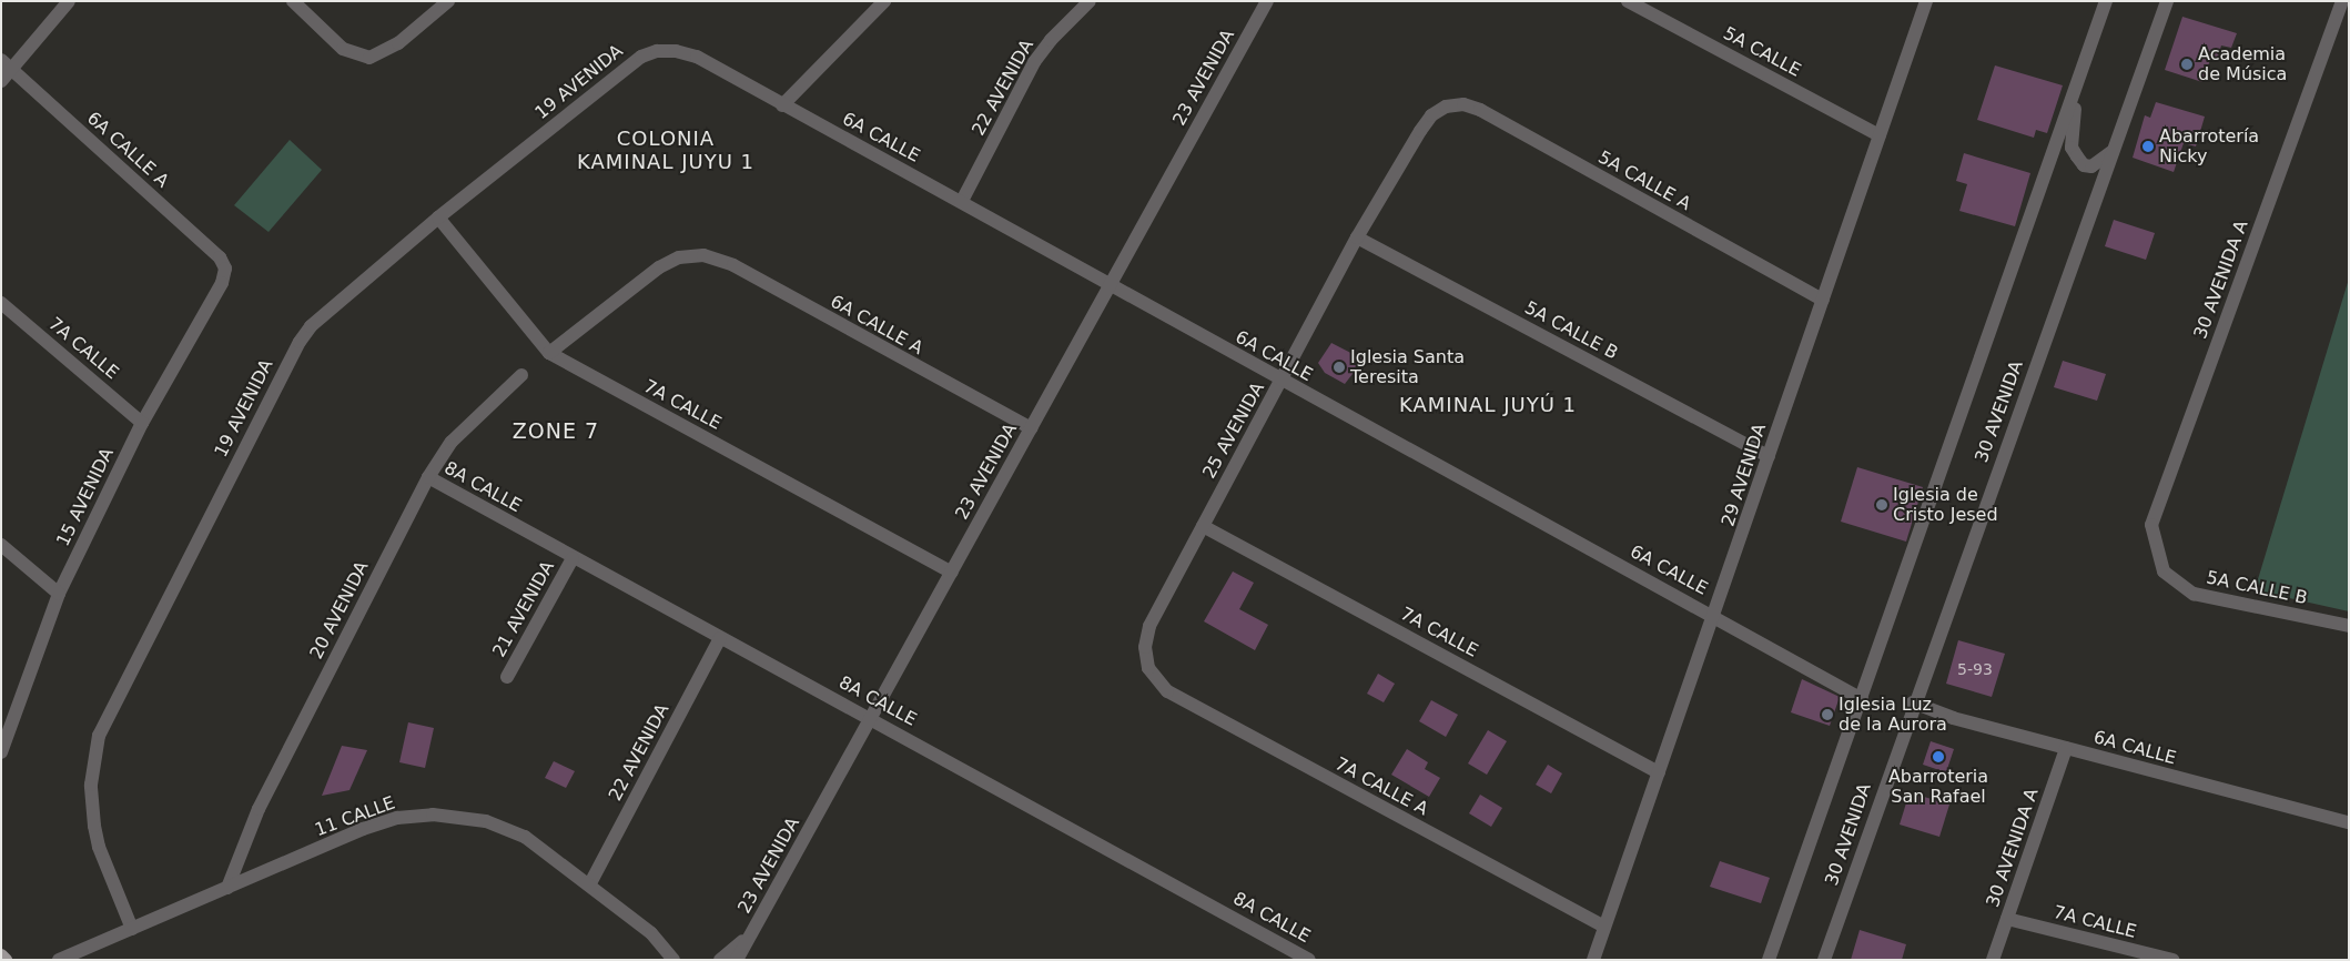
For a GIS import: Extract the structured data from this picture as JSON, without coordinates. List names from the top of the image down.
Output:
{
  "streets": {
    "street": [
      "5A CALLE",
      "23 AVENIDA",
      "19 AVENIDA",
      "22 AVENIDA",
      "6A CALLE",
      "6A CALLE A",
      "5A CALLE A",
      "30 AVENIDA A",
      "5A CALLE B",
      "7A CALLE",
      "30 AVENIDA",
      "25 AVENIDA",
      "29 AVENIDA",
      "8A CALLE",
      "15 AVENIDA",
      "21 AVENIDA",
      "20 AVENIDA",
      "7A CALLE A",
      "11 CALLE"
    ]
  },
  "crossings": [
    ["5A CALLE", "29 AVENIDA"],
    ["23 AVENIDA", "6A CALLE"],
    ["23 AVENIDA", "6A CALLE A"],
    ["23 AVENIDA", "7A CALLE"],
    ["23 AVENIDA", "8A CALLE"],
    ["19 AVENIDA", "6A CALLE"],
    ["19 AVENIDA", "7A CALLE"],
    ["19 AVENIDA", "11 CALLE"],
    ["22 AVENIDA", "6A CALLE"],
    ["22 AVENIDA", "8A CALLE"],
    ["22 AVENIDA", "11 CALLE"],
    ["6A CALLE", "30 AVENIDA A"],
    ["6A CALLE", "30 AVENIDA"],
    ["6A CALLE", "25 AVENIDA"],
    ["6A CALLE", "29 AVENIDA"],
    ["6A CALLE A", "7A CALLE"],
    ["6A CALLE A", "15 AVENIDA"],
    ["5A CALLE A", "25 AVENIDA"],
    ["5A CALLE A", "29 AVENIDA"],
    ["30 AVENIDA A", "5A CALLE B"],
    ["30 AVENIDA A", "7A CALLE"],
    ["5A CALLE B", "25 AVENIDA"],
    ["5A CALLE B", "29 AVENIDA"],
    ["7A CALLE", "25 AVENIDA"],
    ["7A CALLE", "29 AVENIDA"],
    ["7A CALLE", "15 AVENIDA"],
    ["25 AVENIDA", "7A CALLE A"],
    ["29 AVENIDA", "7A CALLE A"],
    ["8A CALLE", "21 AVENIDA"],
    ["8A CALLE", "20 AVENIDA"],
    ["20 AVENIDA", "11 CALLE"]
  ],
  "districts": ["COLONIA KAMINAL JUYU 1", "KAMINAL JUYÚ 1", "ZONE 7"],
  "places": [
    "Academia de Música",
    "Abarrotería Nicky",
    "Iglesia Santa Teresita",
    "Iglesia de Cristo Jesed",
    "Iglesia Luz de la Aurora",
    "Abarroteria San Rafael"
  ],
  "house_numbers": ["5-93"]
}
